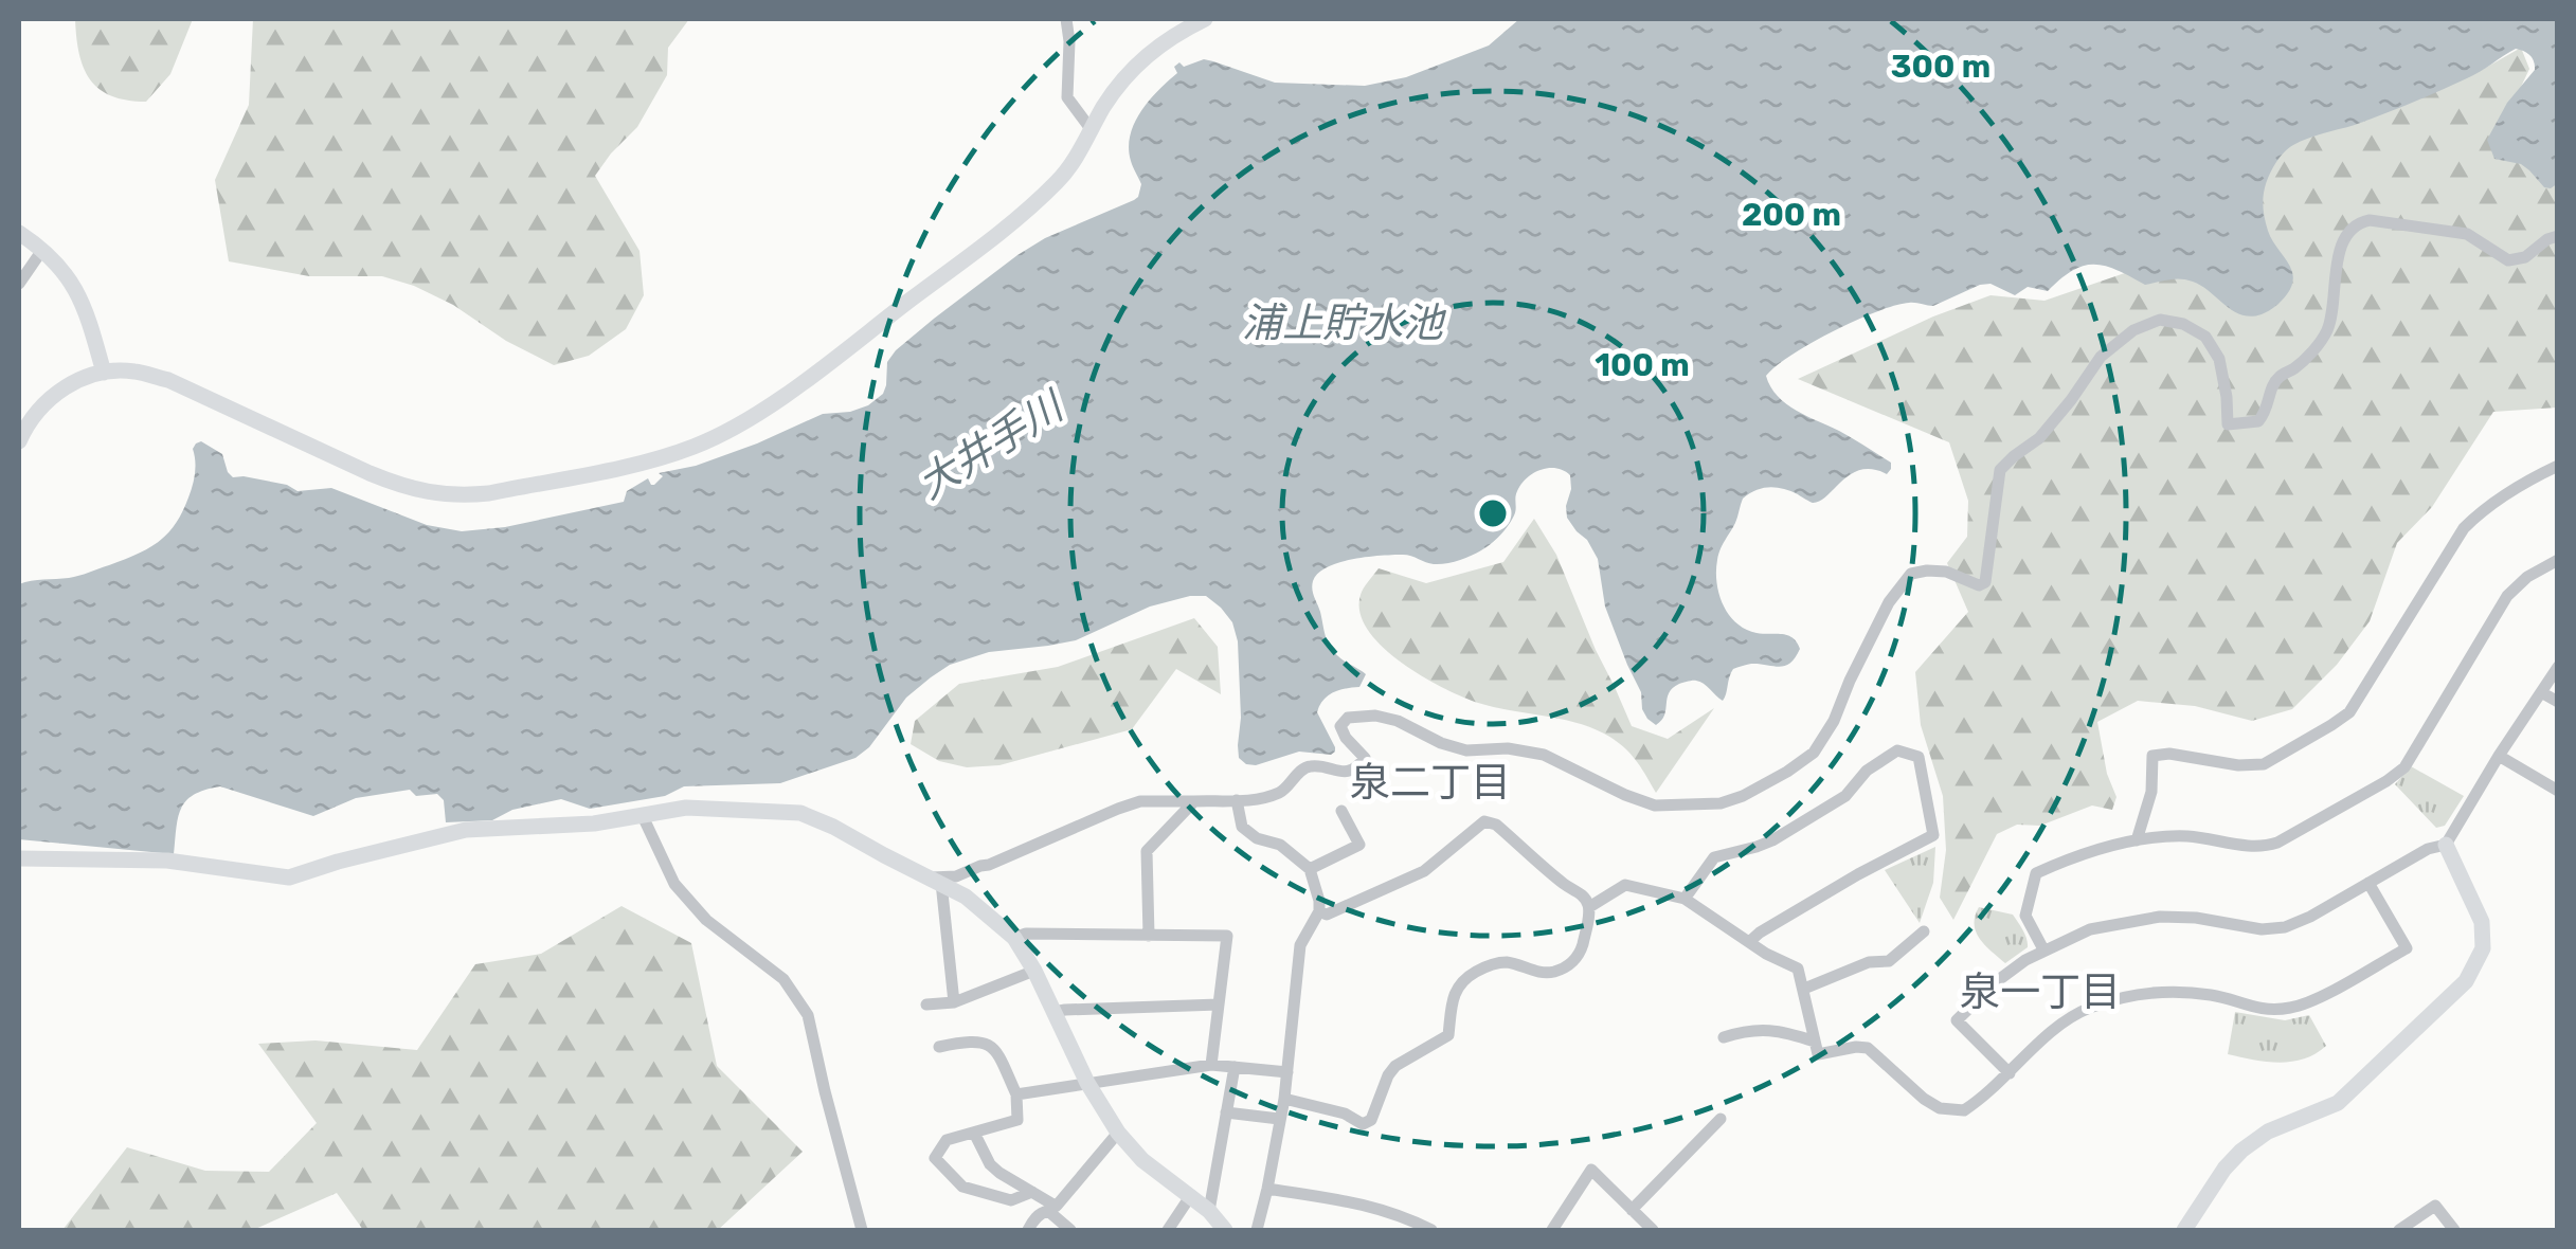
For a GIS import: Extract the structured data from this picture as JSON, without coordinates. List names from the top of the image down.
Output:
{
  "districts": ["泉二丁目", "泉一丁目"],
  "water": ["浦上貯水池", "大井手川"],
  "rings": ["300 m", "200 m", "100 m"]
}
